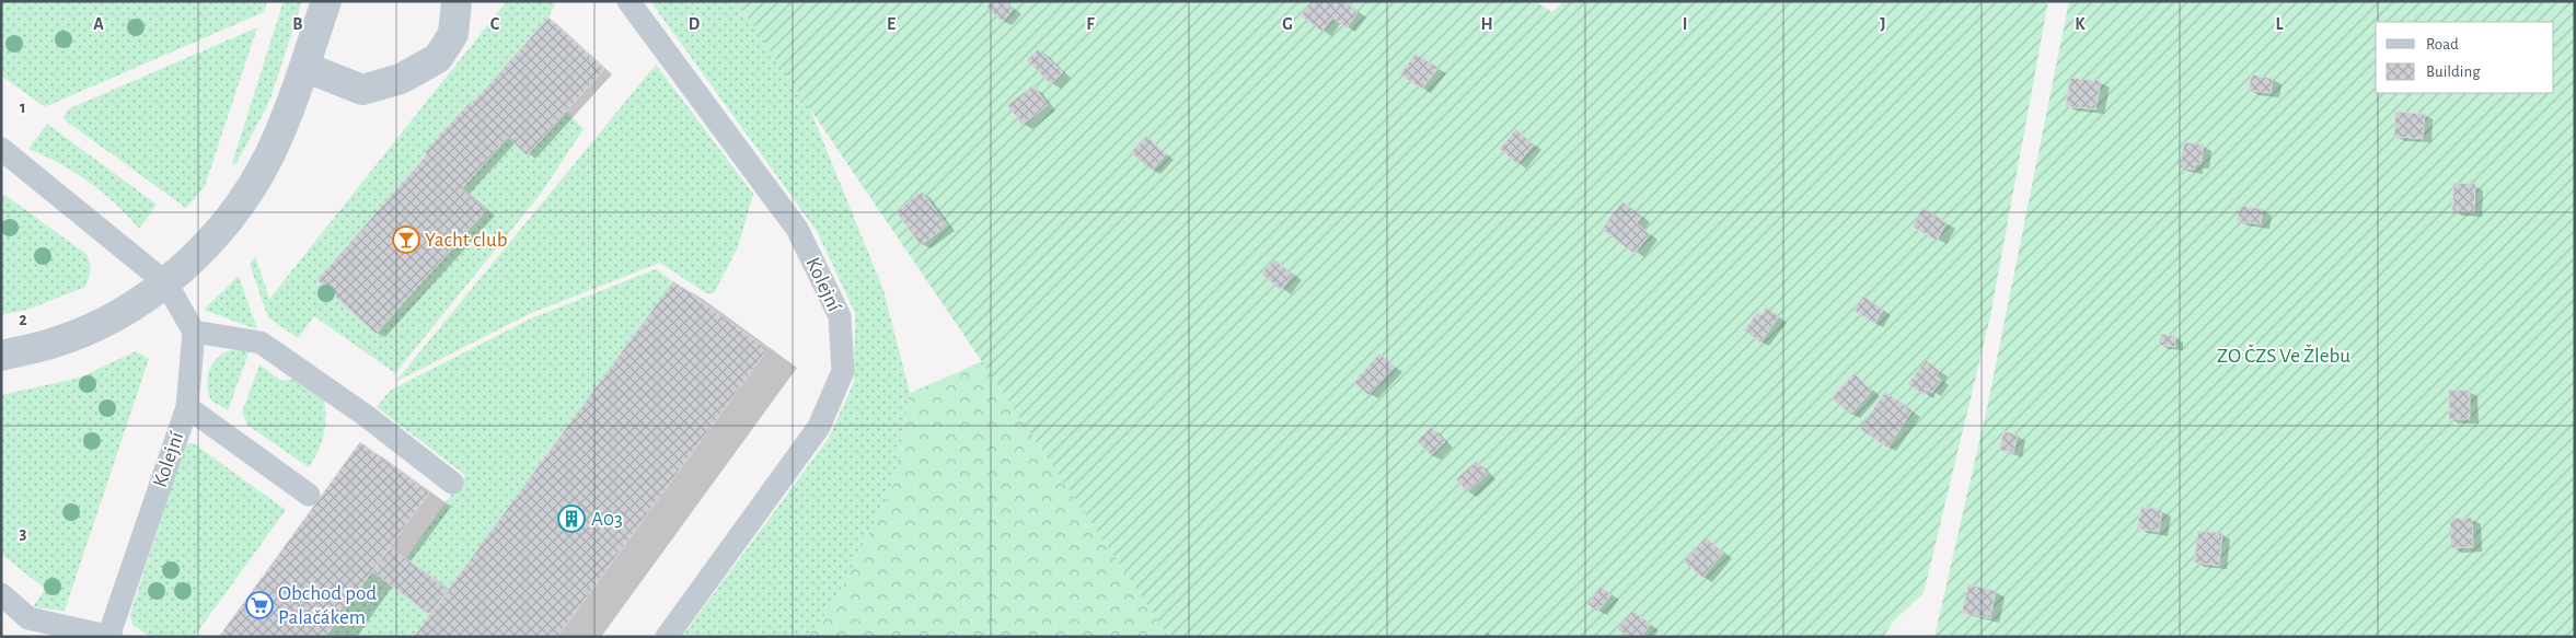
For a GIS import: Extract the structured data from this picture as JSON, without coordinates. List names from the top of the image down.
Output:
{
  "streets": {
    "lane": ["Kolejní"]
  },
  "parks": ["ZO ČZS Ve Žlebu"],
  "places": {
    "bar": ["Yacht club"],
    "building": ["A03"],
    "supermarket": ["Obchod pod Palačákem"]
  },
  "legend": ["Road", "Building"],
  "grid": {
    "columns": [
      "A",
      "B",
      "C",
      "D",
      "E",
      "F",
      "G",
      "H",
      "I",
      "J",
      "K",
      "L"
    ],
    "rows": ["1", "2", "3"]
  }
}
